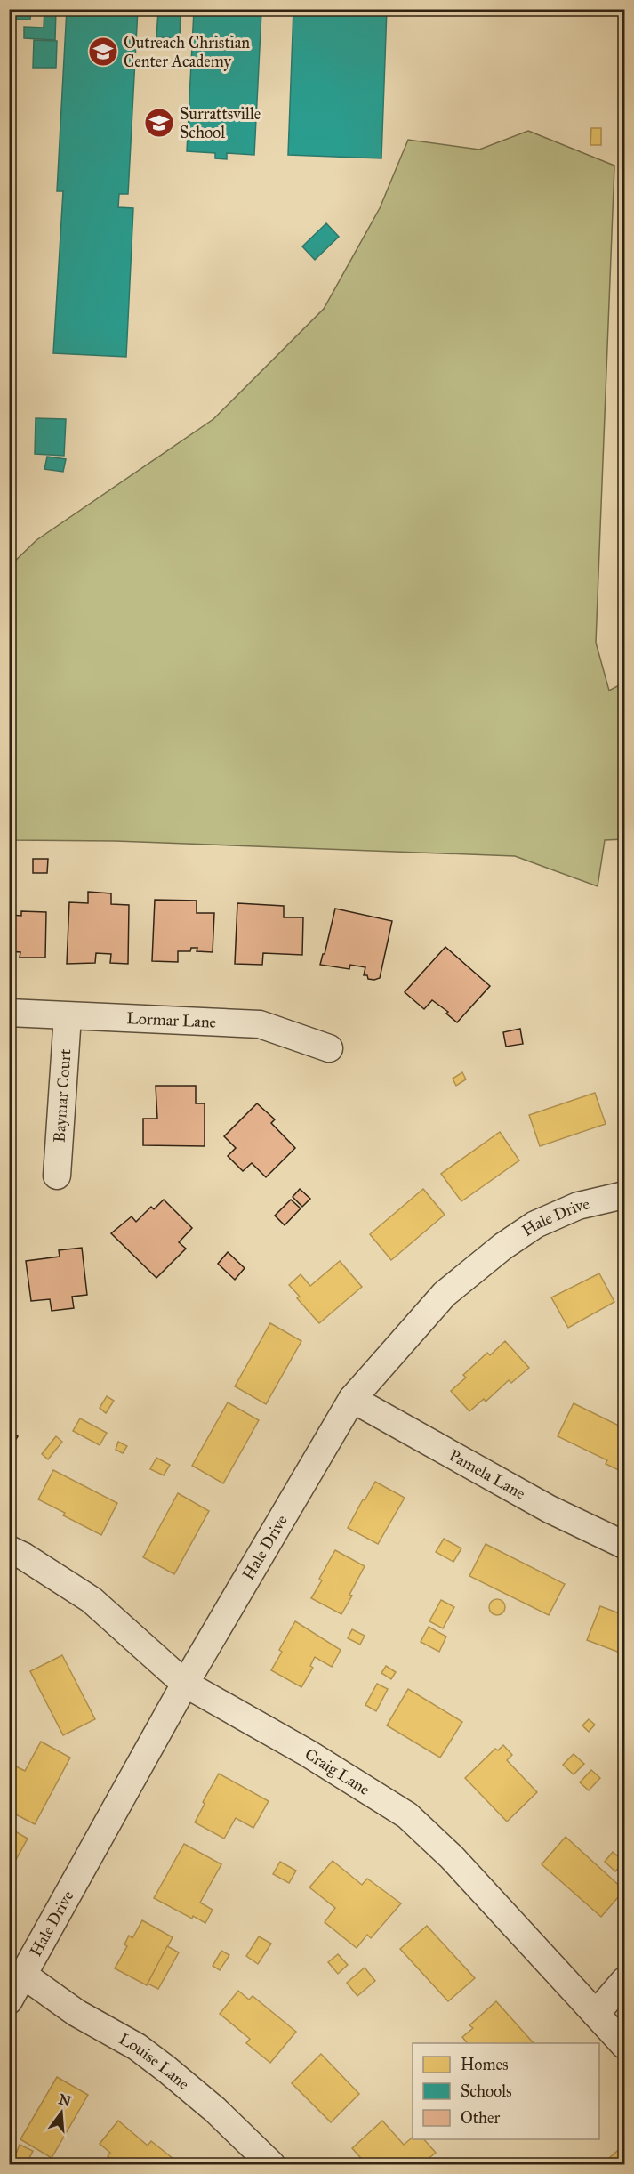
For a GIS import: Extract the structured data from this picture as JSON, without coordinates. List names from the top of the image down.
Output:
{
  "streets": {
    "street": [
      "Lormar Lane",
      "Baymar Court",
      "Hale Drive",
      "Pamela Lane",
      "Craig Lane",
      "Louise Lane"
    ]
  },
  "crossings": [
    ["Lormar Lane", "Baymar Court"],
    ["Hale Drive", "Pamela Lane"],
    ["Hale Drive", "Craig Lane"],
    ["Hale Drive", "Louise Lane"]
  ],
  "places": {
    "school or university": ["Outreach Christian Center Academy", "Surrattsville School"]
  },
  "legend": ["Homes", "Schools", "Other"],
  "north": "top"
}
